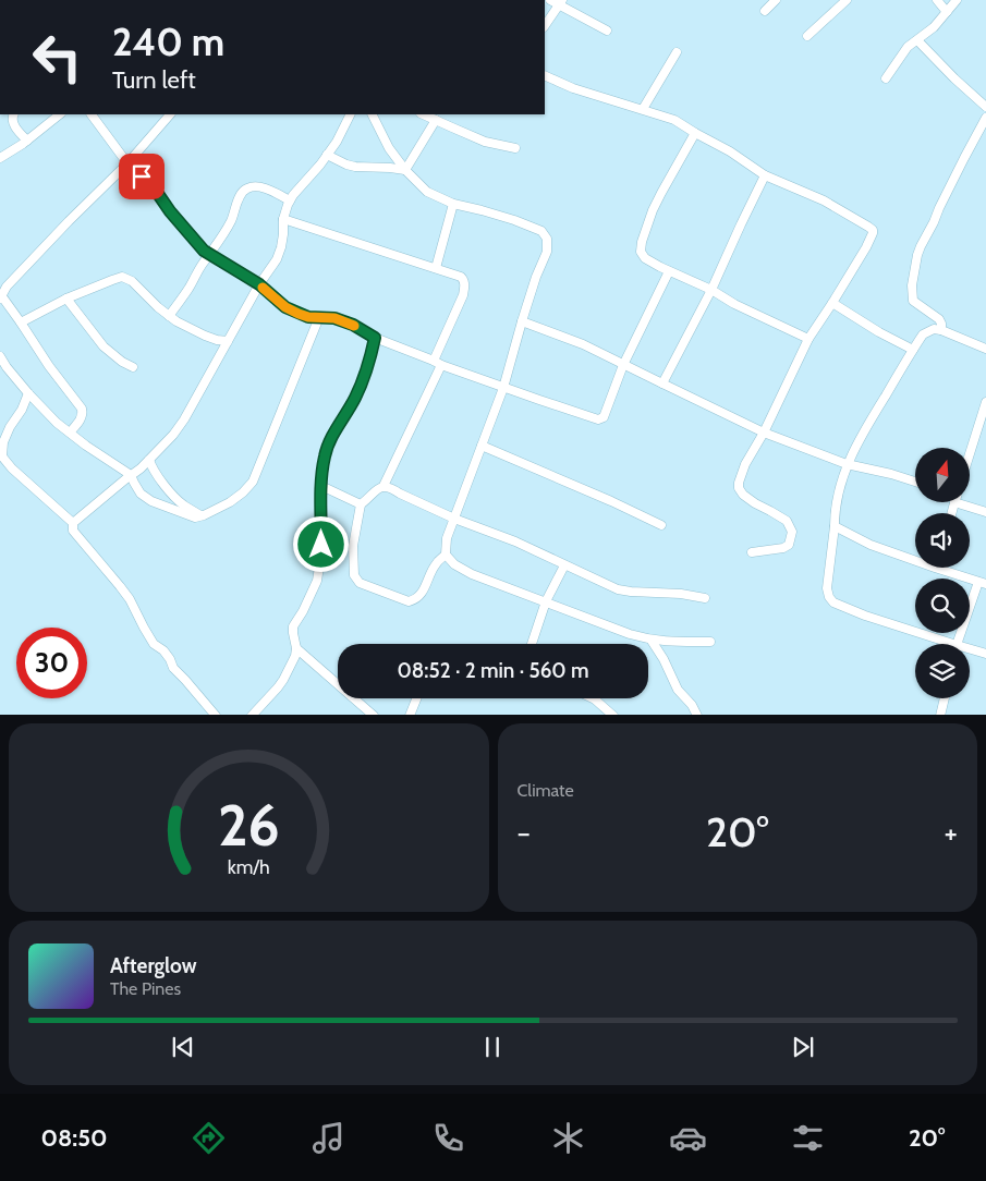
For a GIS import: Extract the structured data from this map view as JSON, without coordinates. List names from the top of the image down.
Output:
{
  "north": "top",
  "page": {
    "turn": ["240 m", "Turn left"],
    "limit": "30",
    "trip": "08:52 · 2 min · 560 m",
    "tile": "Climate",
    "heat": ["−", "20°", "+"],
    "song": ["Afterglow", "The Pines"],
    "tabs": ["08:50", "20°"],
    "gauge": ["26", "km/h"]
  }
}
